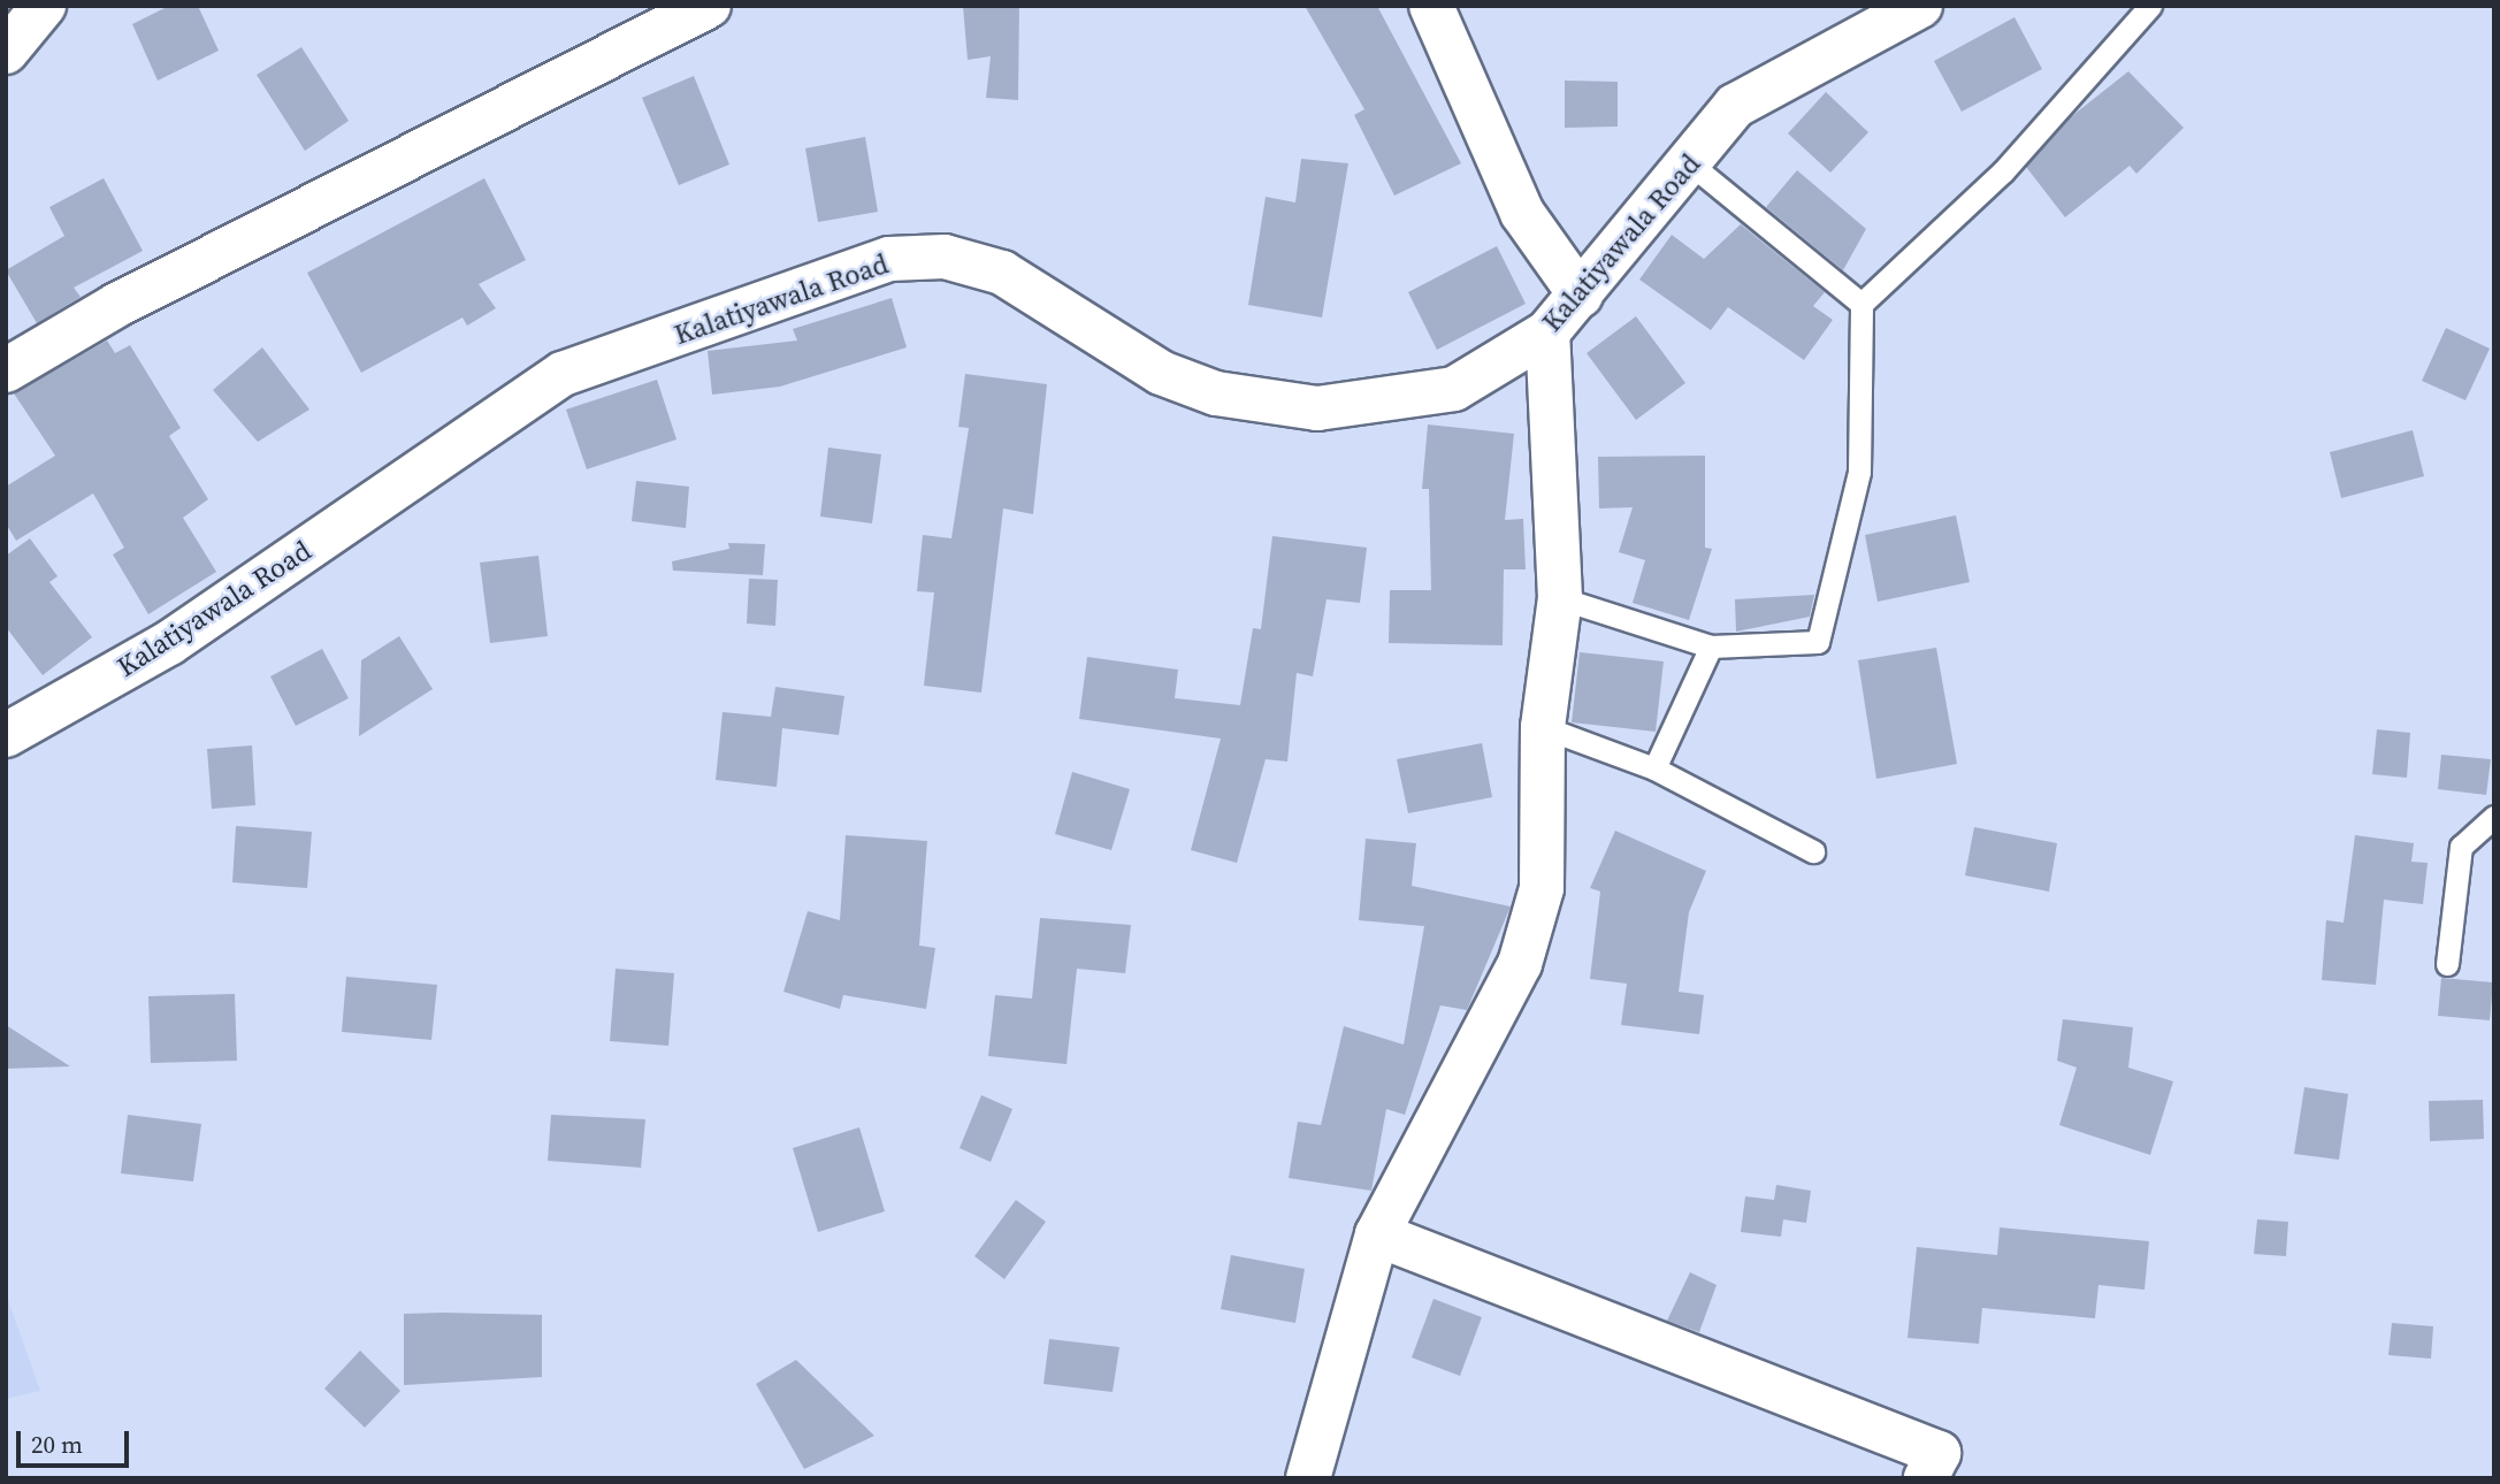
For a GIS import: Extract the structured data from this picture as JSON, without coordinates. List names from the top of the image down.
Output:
{
  "streets": {
    "street": ["Kalatiyawala Road"]
  },
  "scale_bar": "20 m"
}
